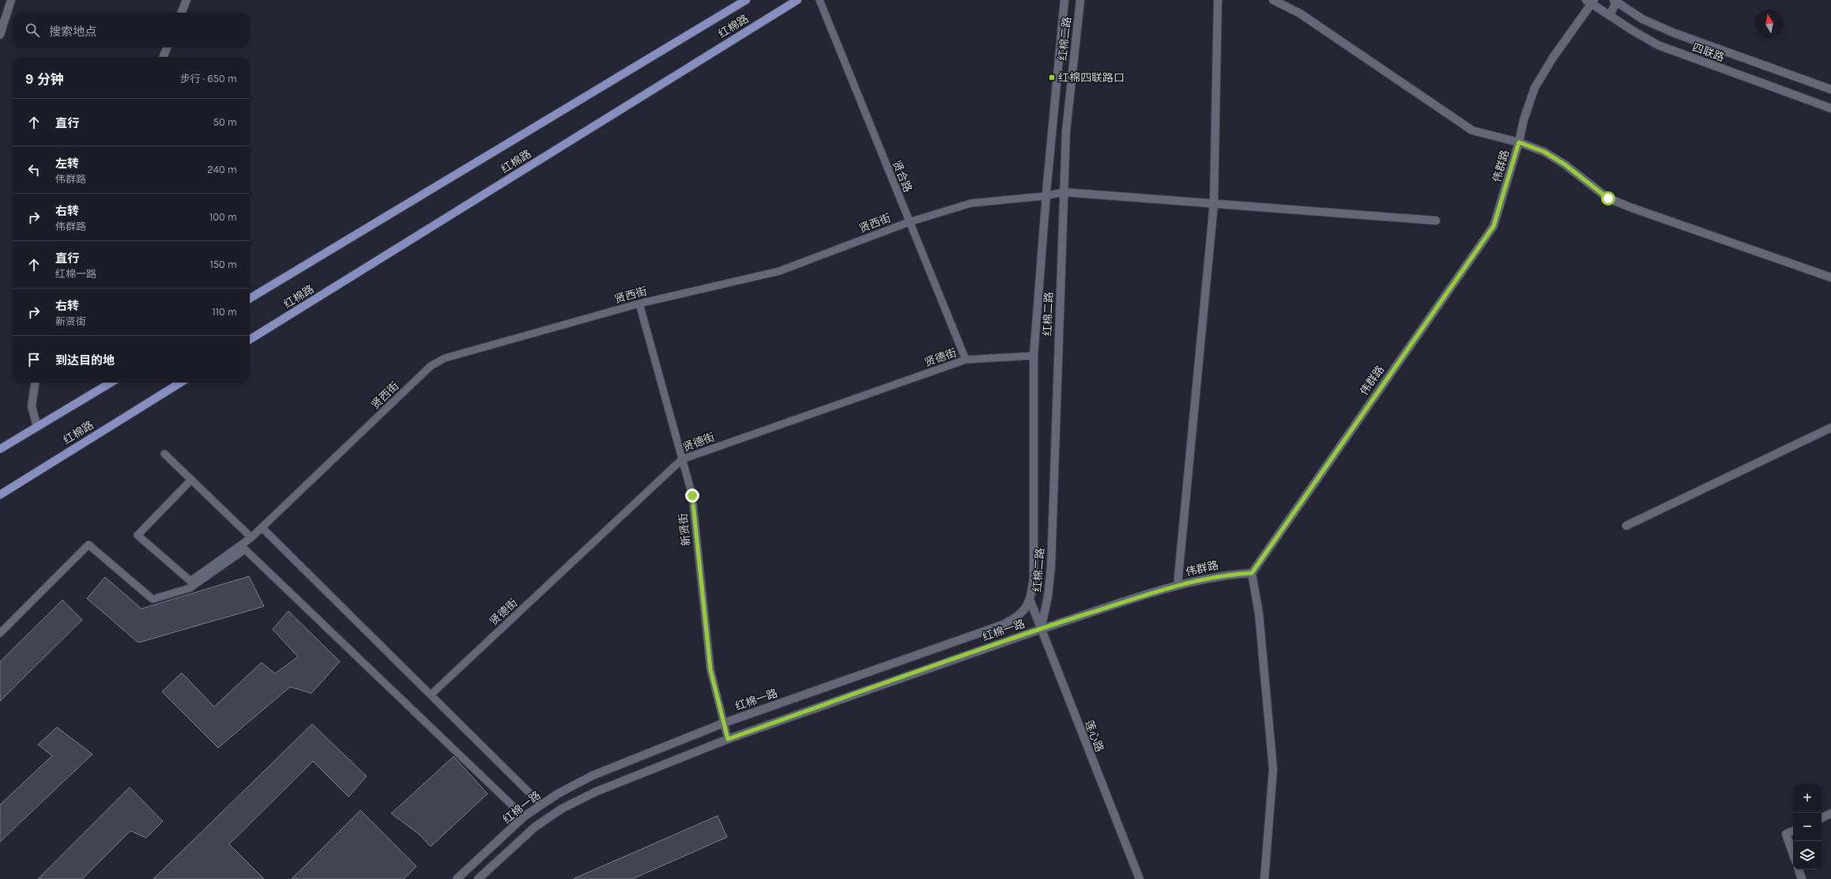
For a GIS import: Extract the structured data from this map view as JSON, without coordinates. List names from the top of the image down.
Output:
{
  "streets": {
    "main road": ["红棉路"],
    "street": [
      "红棉二路",
      "四联路",
      "伟群路",
      "红棉一路",
      "莲心路"
    ],
    "lane": [
      "贤合路",
      "贤西街",
      "贤德街",
      "新贤街"
    ]
  },
  "crossings": [
    ["红棉二路", "伟群路"],
    ["红棉二路", "贤西街"],
    ["红棉二路", "贤德街"],
    ["红棉二路", "红棉一路"],
    ["红棉二路", "莲心路"],
    ["四联路", "伟群路"],
    ["伟群路", "红棉一路"],
    ["伟群路", "莲心路"],
    ["贤合路", "贤西街"],
    ["贤合路", "贤德街"],
    ["贤西街", "新贤街"],
    ["贤德街", "新贤街"],
    ["新贤街", "红棉一路"],
    ["红棉一路", "莲心路"]
  ],
  "places": {
    "transit": ["红棉四联路口"]
  },
  "north": "top",
  "page": {
    "search": "搜索地点",
    "heading": ["9 分钟", "步行 · 650 m"],
    "list": [
      ["直行", "50 m"],
      ["左转", "伟群路", "240 m"],
      ["右转", "伟群路", "100 m"],
      ["直行", "红棉一路", "150 m"],
      ["右转", "新贤街", "110 m"],
      "到达目的地"
    ],
    "map_buttons": ["+", "−"]
  }
}
